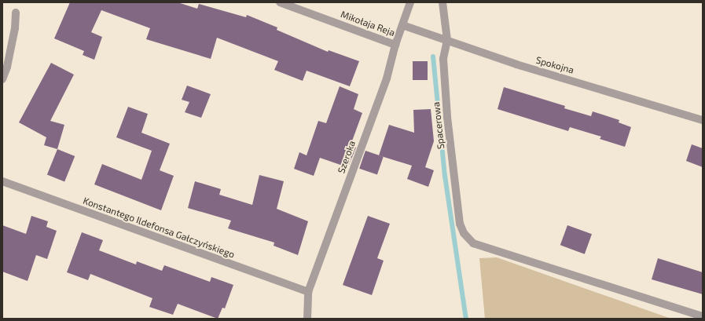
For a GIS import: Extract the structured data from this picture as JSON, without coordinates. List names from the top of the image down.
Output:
{
  "streets": {
    "street": [
      "Mikołaja Reja",
      "Spokojna",
      "Spacerowa",
      "Szeroka",
      "Konstantego Ildefonsa Gałczyńskiego"
    ]
  },
  "crossings": [
    ["Mikołaja Reja", "Szeroka"],
    ["Spokojna", "Spacerowa"],
    ["Spokojna", "Szeroka"],
    ["Szeroka", "Konstantego Ildefonsa Gałczyńskiego"]
  ]
}
